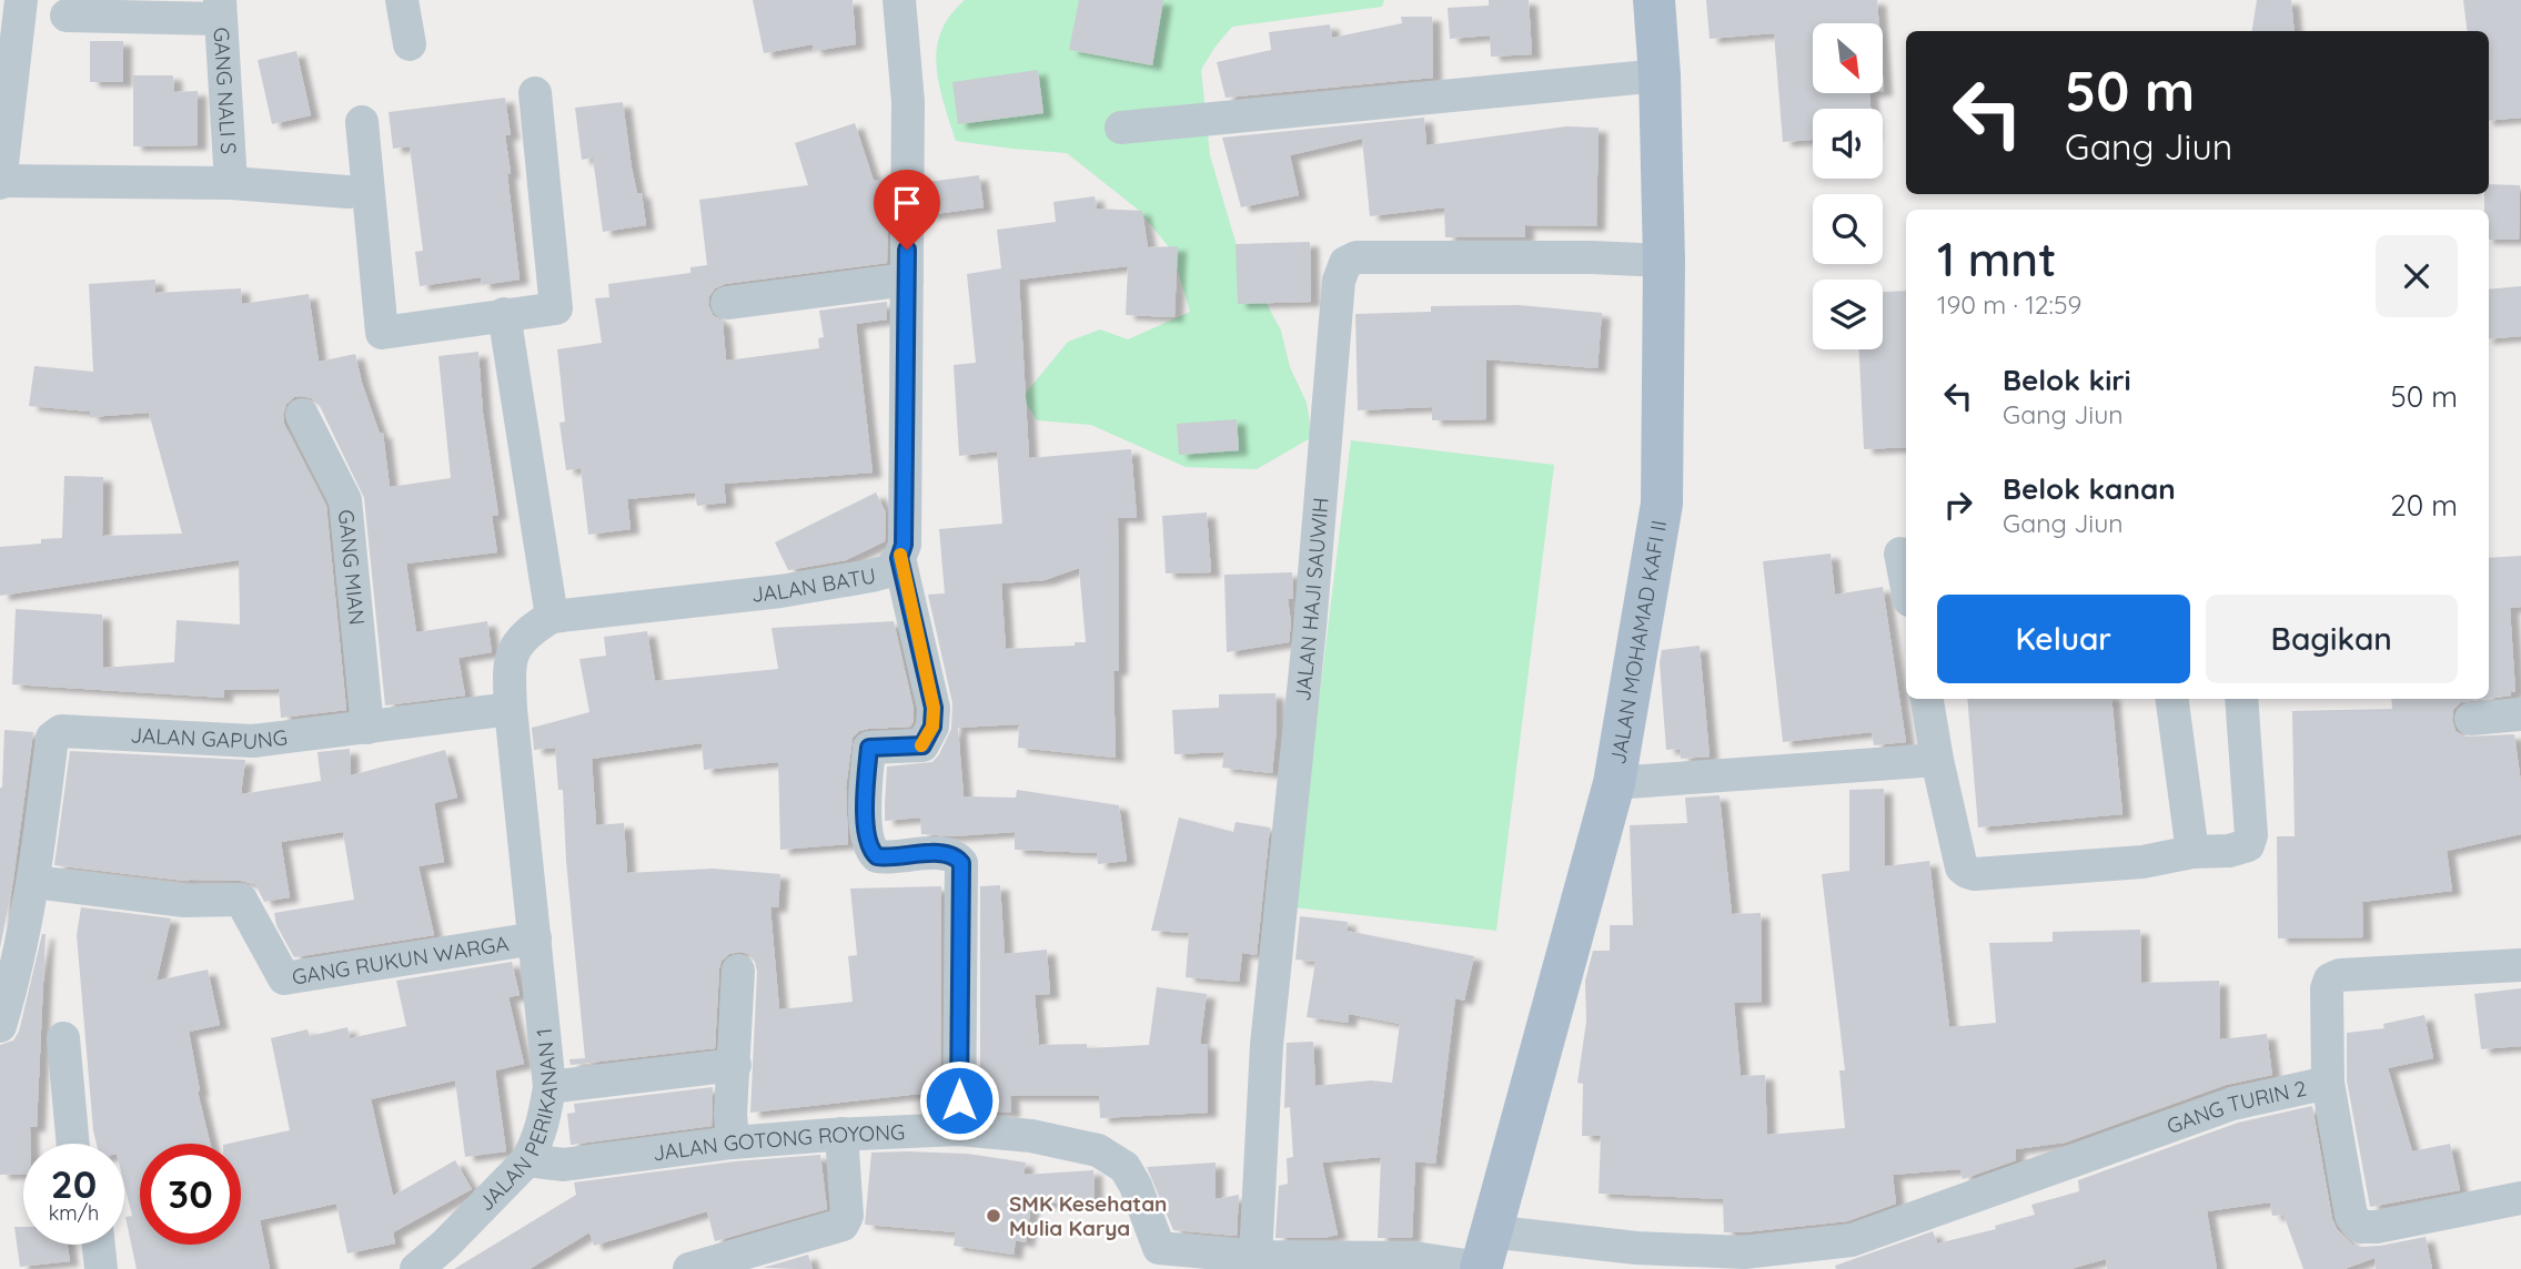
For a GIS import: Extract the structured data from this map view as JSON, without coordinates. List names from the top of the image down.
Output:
{
  "streets": {
    "main road": ["JALAN MOHAMAD KAFI II"],
    "street": [
      "GANG NALI S",
      "GANG MIAN",
      "JALAN BATU",
      "JALAN HAJI SAUWIH",
      "JALAN GAPUNG",
      "GANG RUKUN WARGA",
      "GANG TURIN 2",
      "JALAN PERIKANAN 1",
      "JALAN GOTONG ROYONG"
    ]
  },
  "crossings": [
    ["GANG MIAN", "JALAN GAPUNG"],
    ["JALAN BATU", "JALAN GAPUNG"],
    ["JALAN BATU", "GANG RUKUN WARGA"],
    ["JALAN BATU", "JALAN PERIKANAN 1"],
    ["JALAN HAJI SAUWIH", "JALAN MOHAMAD KAFI II"],
    ["JALAN HAJI SAUWIH", "JALAN GOTONG ROYONG"],
    ["JALAN MOHAMAD KAFI II", "GANG TURIN 2"],
    ["JALAN MOHAMAD KAFI II", "JALAN GOTONG ROYONG"],
    ["JALAN GAPUNG", "GANG RUKUN WARGA"],
    ["GANG RUKUN WARGA", "JALAN PERIKANAN 1"],
    ["GANG TURIN 2", "JALAN GOTONG ROYONG"],
    ["JALAN PERIKANAN 1", "JALAN GOTONG ROYONG"]
  ],
  "places": ["SMK Kesehatan Mulia Karya"],
  "north": "bottom right",
  "page": {
    "turn": ["50 m", "Gang Jiun"],
    "heading": ["1 mnt", "190 m · 12:59"],
    "list": [
      {
        "name": "Belok kiri",
        "note": "Gang Jiun",
        "value": "50 m"
      },
      {
        "name": "Belok kanan",
        "note": "Gang Jiun",
        "value": "20 m"
      }
    ],
    "buttons": ["Keluar", "Bagikan"],
    "speed": "20 km/h",
    "limit": "30"
  }
}
